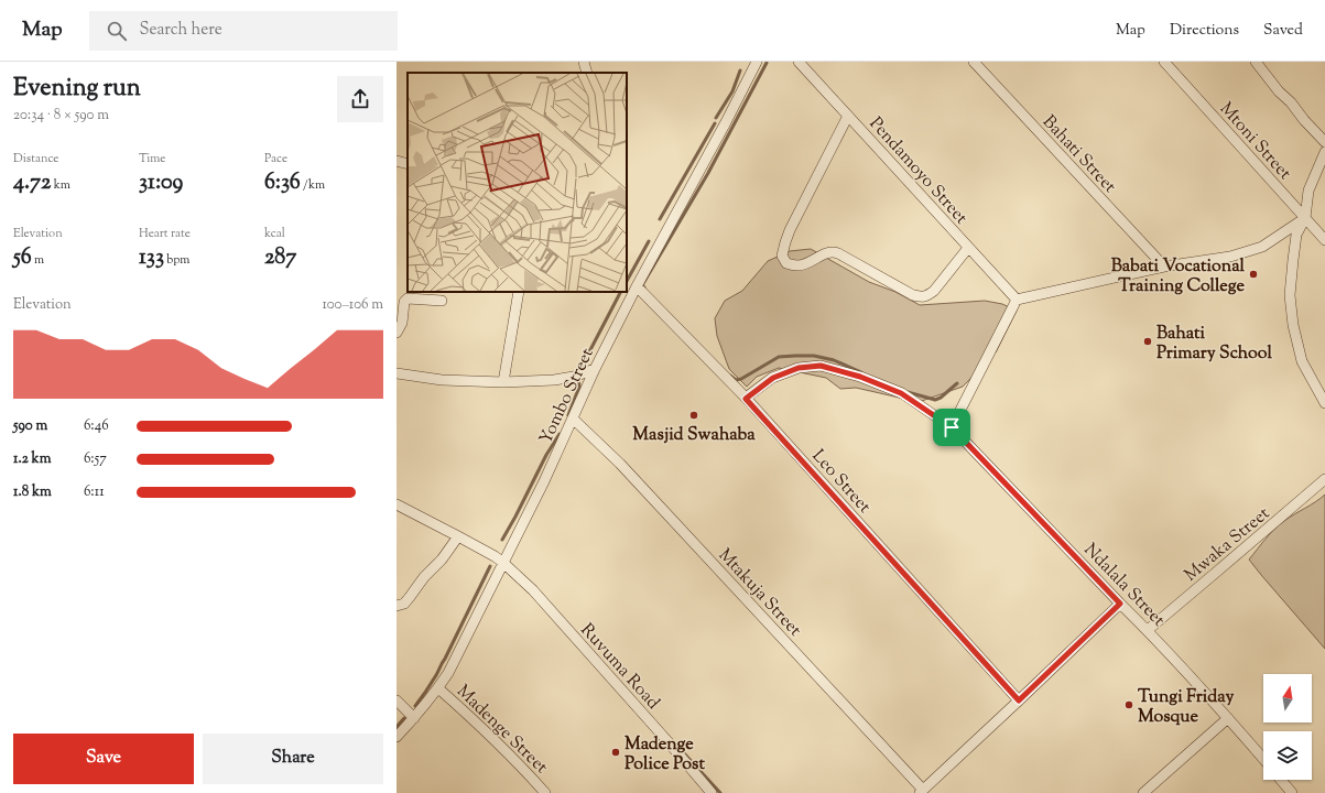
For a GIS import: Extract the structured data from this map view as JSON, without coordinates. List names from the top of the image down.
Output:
{
  "streets": {
    "street": [
      "Mtoni Street",
      "Bahati Street",
      "Pendamoyo Street",
      "Yombo Street",
      "Leo Street",
      "Mwaka Street",
      "Ndalala Street",
      "Mtakuja Street",
      "Ruvuma Road",
      "Madenge Street"
    ]
  },
  "crossings": [
    ["Yombo Street", "Leo Street"],
    ["Yombo Street", "Mtakuja Street"],
    ["Yombo Street", "Ruvuma Road"],
    ["Yombo Street", "Madenge Street"],
    ["Leo Street", "Ndalala Street"],
    ["Mwaka Street", "Ndalala Street"]
  ],
  "places": [
    "Babati Vocational Training College",
    "Bahati Primary School",
    "Masjid Swahaba",
    "Tungi Friday Mosque",
    "Madenge Police Post"
  ],
  "north": "top",
  "page": {
    "header": "Map",
    "search": "Search here",
    "nav": ["Map", "Directions", "Saved"],
    "heading": ["Evening run", "20:34 · 8 × 590 m"],
    "stats": [
      ["Distance", "4.72 km"],
      ["Time", "31:09"],
      ["Pace", "6:36 /km"],
      ["Elevation", "56 m"],
      ["Heart rate", "133 bpm"],
      ["kcal", "287"]
    ],
    "chart": ["Elevation", "100–106 m"],
    "list": [
      {
        "name": "590 m",
        "note": "6:46"
      },
      {
        "name": "1.2 km",
        "note": "6:57"
      },
      {
        "name": "1.8 km",
        "note": "6:11"
      }
    ],
    "buttons": ["Save", "Share"]
  }
}
